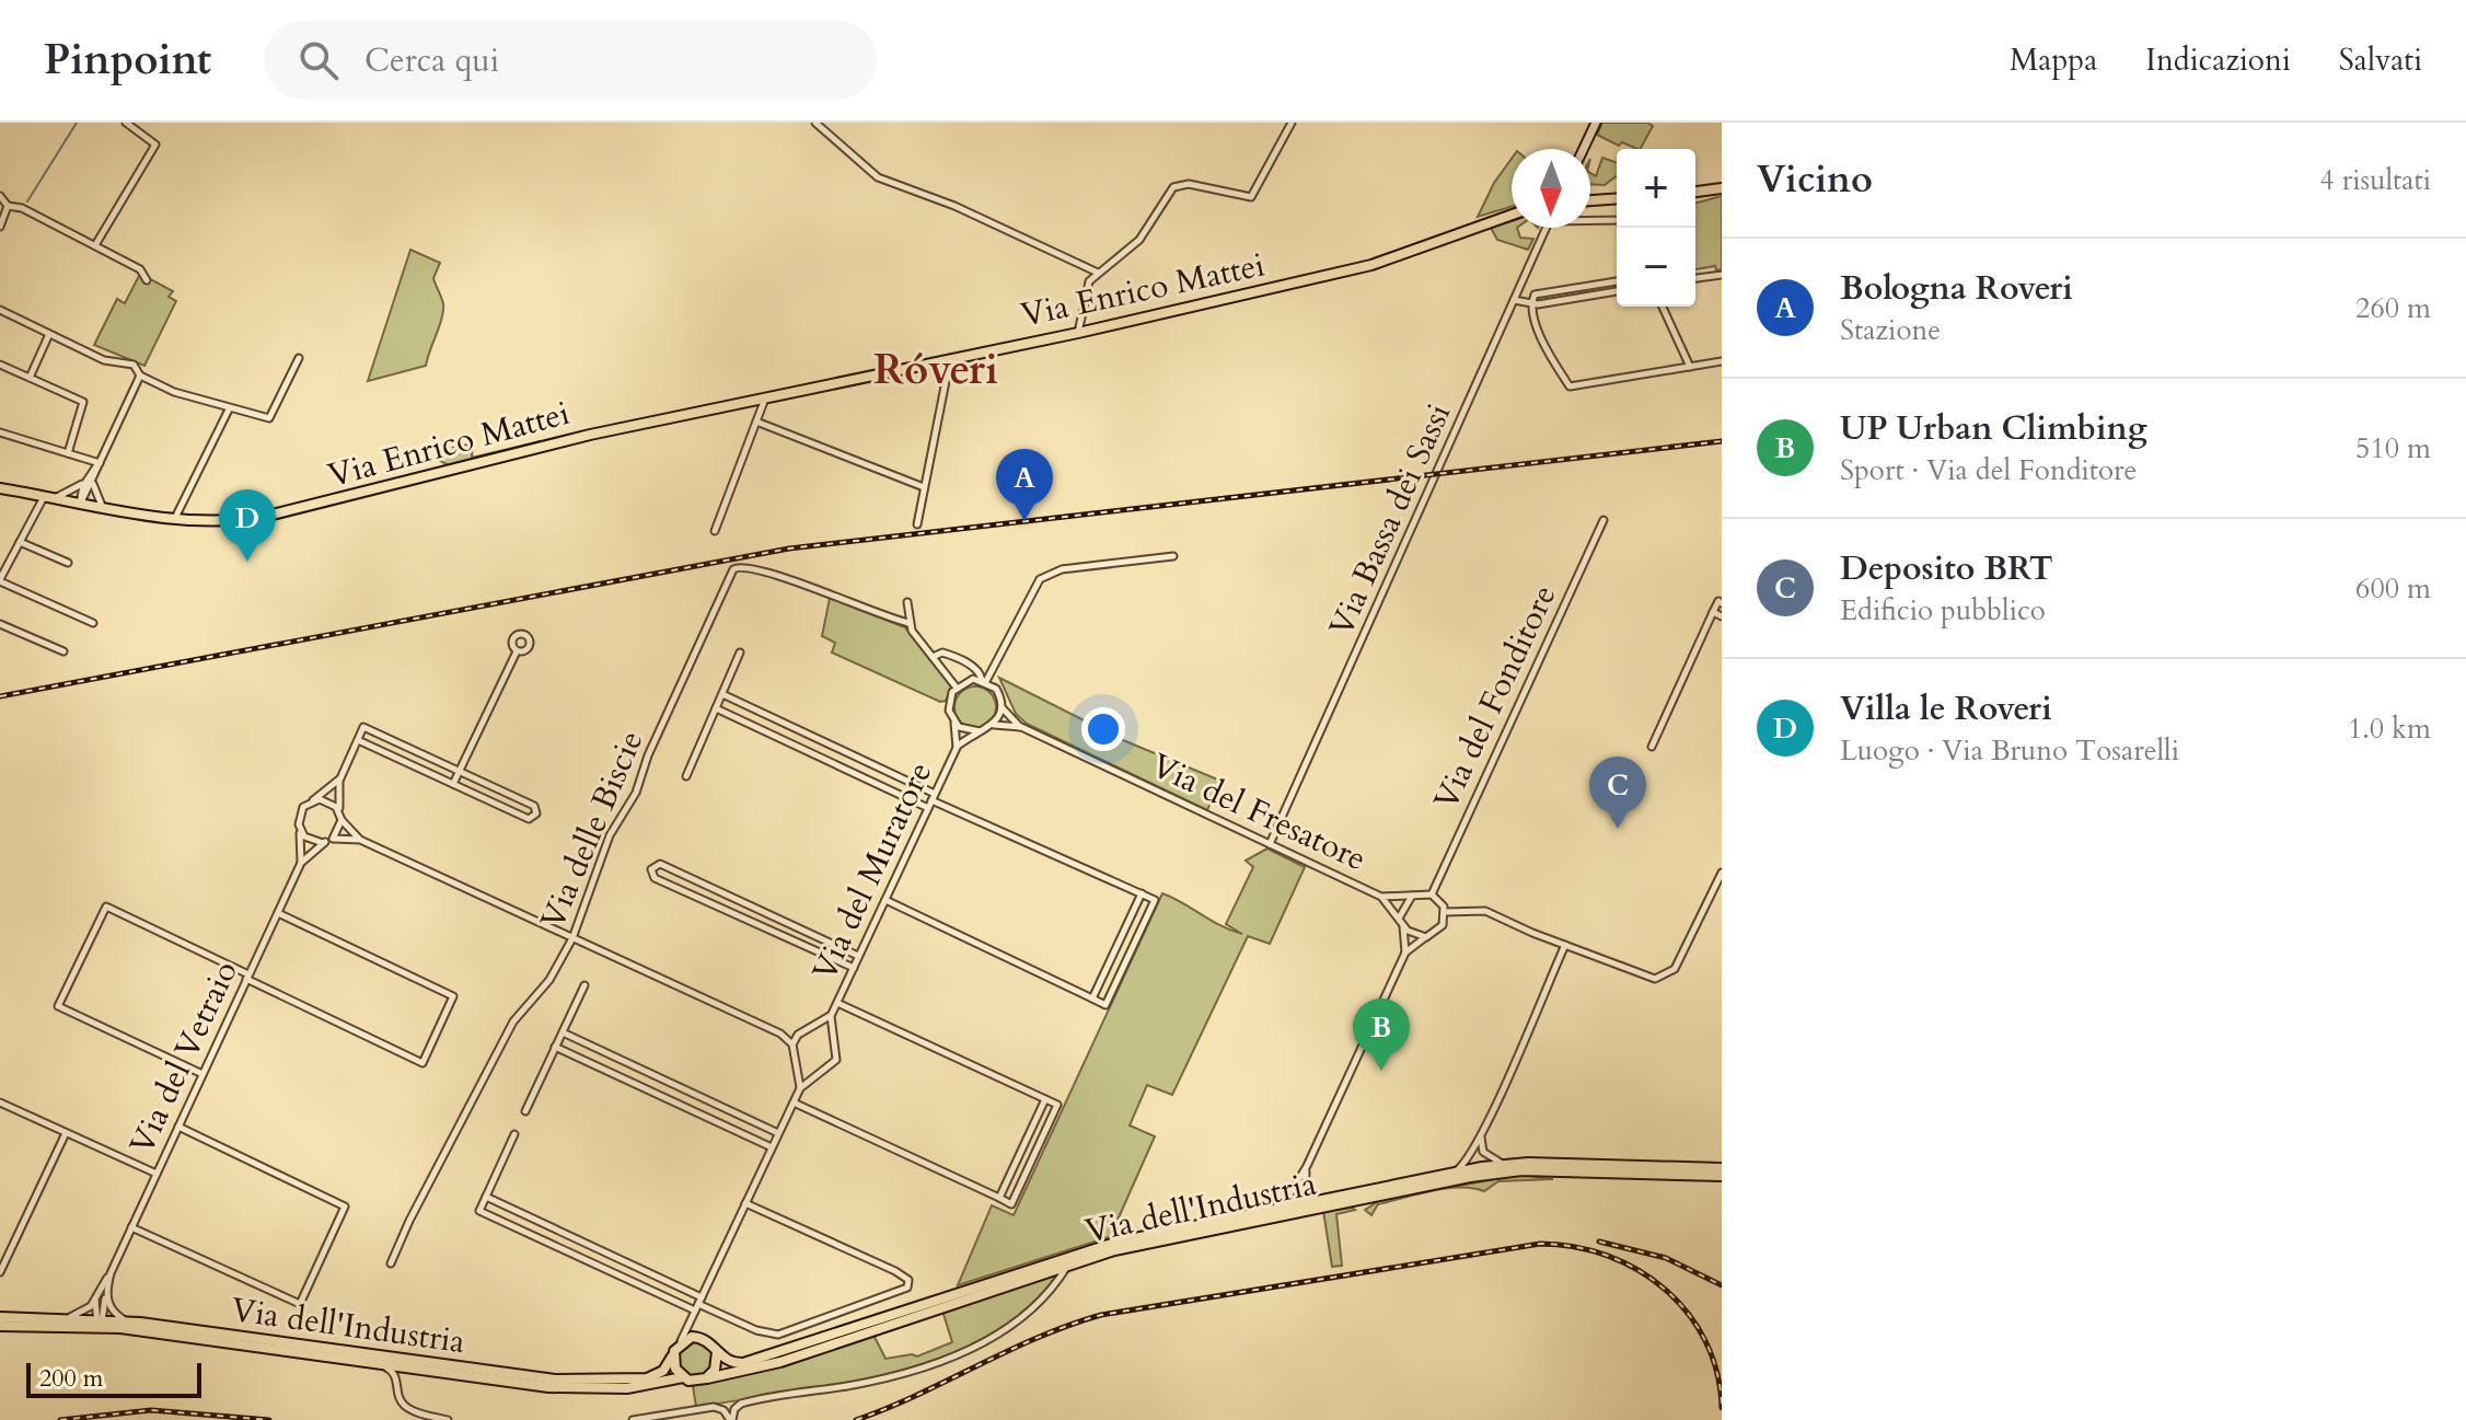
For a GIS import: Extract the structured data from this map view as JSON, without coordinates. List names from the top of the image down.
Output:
{
  "streets": {
    "main road": ["Via Enrico Mattei", "Via dell'Industria"],
    "street": [
      "Via Bassa dei Sassi",
      "Via del Fonditore",
      "Via del Fresatore",
      "Via delle Biscie",
      "Via del Muratore",
      "Via del Vetraio"
    ]
  },
  "crossings": [
    ["Via Bassa dei Sassi", "Via del Fresatore"],
    ["Via del Fonditore", "Via del Fresatore"],
    ["Via del Fresatore", "Via del Muratore"],
    ["Via del Vetraio", "Via dell'Industria"]
  ],
  "districts": ["Róveri"],
  "scale_bar": "200 m",
  "north": "bottom",
  "page": {
    "header": "Pinpoint",
    "search": "Cerca qui",
    "nav": ["Mappa", "Indicazioni", "Salvati"],
    "heading": ["Vicino", "4 risultati"],
    "map_buttons": ["+", "−"],
    "list": [
      {
        "mark": "A",
        "name": "Bologna Roveri",
        "note": "Stazione",
        "value": "260 m"
      },
      {
        "mark": "B",
        "name": "UP Urban Climbing",
        "note": "Sport · Via del Fonditore",
        "value": "510 m"
      },
      {
        "mark": "C",
        "name": "Deposito BRT",
        "note": "Edificio pubblico",
        "value": "600 m"
      },
      {
        "mark": "D",
        "name": "Villa le Roveri",
        "note": "Luogo · Via Bruno Tosarelli",
        "value": "1.0 km"
      }
    ],
    "pins": [
      "A",
      "D",
      "C",
      "B"
    ],
    "scale": "200 m"
  }
}
